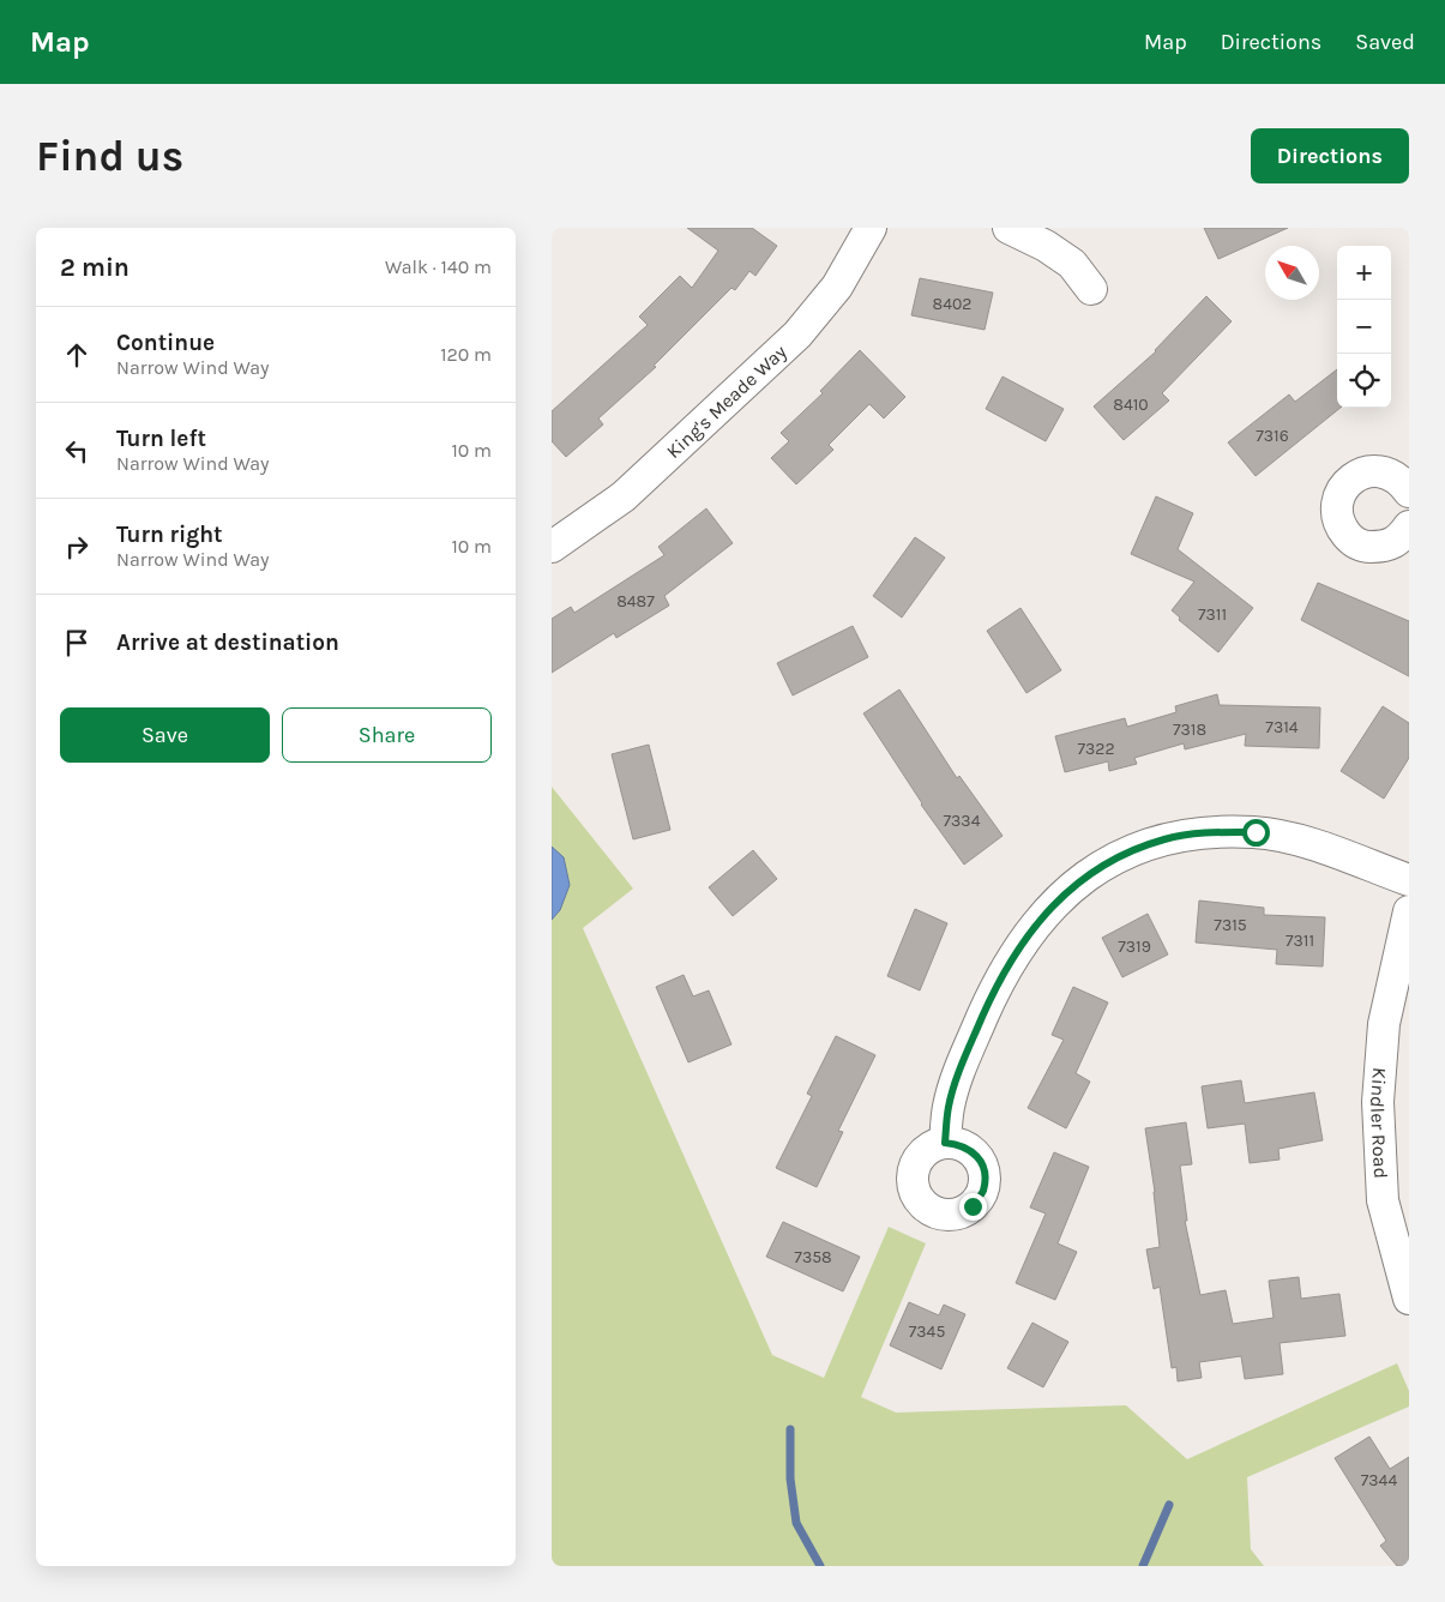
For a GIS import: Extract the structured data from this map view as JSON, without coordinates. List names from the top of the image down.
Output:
{
  "streets": {
    "street": ["King's Meade Way", "Kindler Road"]
  },
  "house_numbers": [
    "8402",
    "8410",
    "7316",
    "8487",
    "7311",
    "7314",
    "7318",
    "7322",
    "7334",
    "7315",
    "7311",
    "7319",
    "7358",
    "7345",
    "7344"
  ],
  "north": "top left",
  "page": {
    "header": "Map",
    "nav": ["Map", "Directions", "Saved"],
    "buttons": [
      "Directions",
      ["Save", "Share"]
    ],
    "title": "Find us",
    "heading": ["2 min", "Walk · 140 m"],
    "map_buttons": ["+", "−"],
    "list": [
      ["Continue", "Narrow Wind Way", "120 m"],
      ["Turn left", "Narrow Wind Way", "10 m"],
      ["Turn right", "Narrow Wind Way", "10 m"],
      "Arrive at destination"
    ]
  }
}
